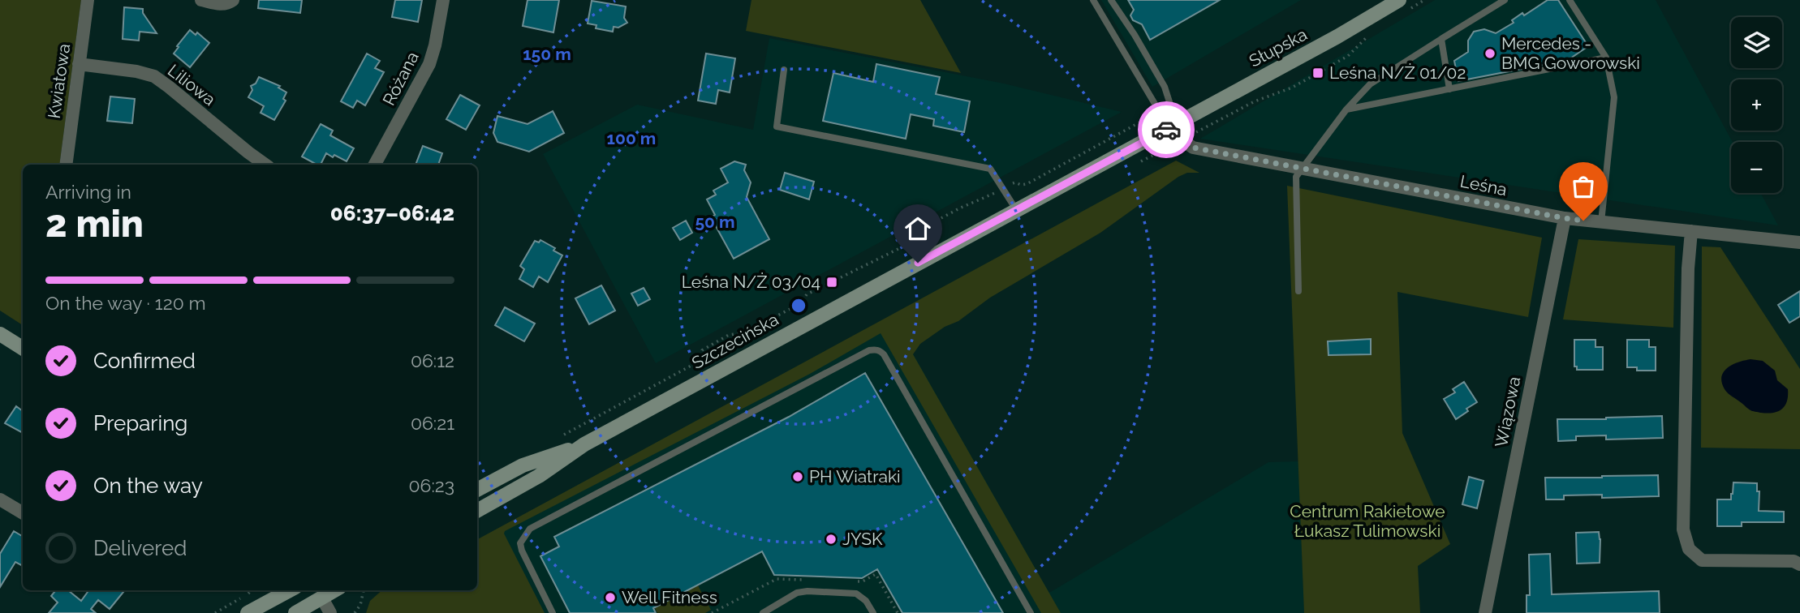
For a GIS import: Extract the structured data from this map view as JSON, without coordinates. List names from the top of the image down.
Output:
{
  "streets": {
    "main road": ["Słupska", "Szczecińska"],
    "street": [
      "Różana",
      "Kwiatowa",
      "Liliowa",
      "Leśna",
      "Wiązowa"
    ]
  },
  "crossings": [
    ["Słupska", "Leśna"],
    ["Słupska", "Szczecińska"],
    ["Kwiatowa", "Liliowa"],
    ["Leśna", "Szczecińska"],
    ["Leśna", "Wiązowa"]
  ],
  "parks": ["Centrum Rakietowe Łukasz Tulimowski"],
  "places": {
    "other": [
      "Mercedes - BMG Goworowski",
      "PH Wiatraki",
      "JYSK",
      "Well Fitness"
    ],
    "transit": ["Leśna N/Ż 01/02", "Leśna N/Ż 03/04"]
  },
  "page": {
    "map_buttons": ["+", "−"],
    "heading": ["2 min", "Arriving in", "06:37–06:42"],
    "bar": "On the way · 120 m",
    "list": [
      ["Confirmed", "06:12"],
      ["Preparing", "06:21"],
      ["On the way", "06:23"],
      "Delivered"
    ]
  },
  "rings": ["150 m", "100 m", "50 m"]
}
